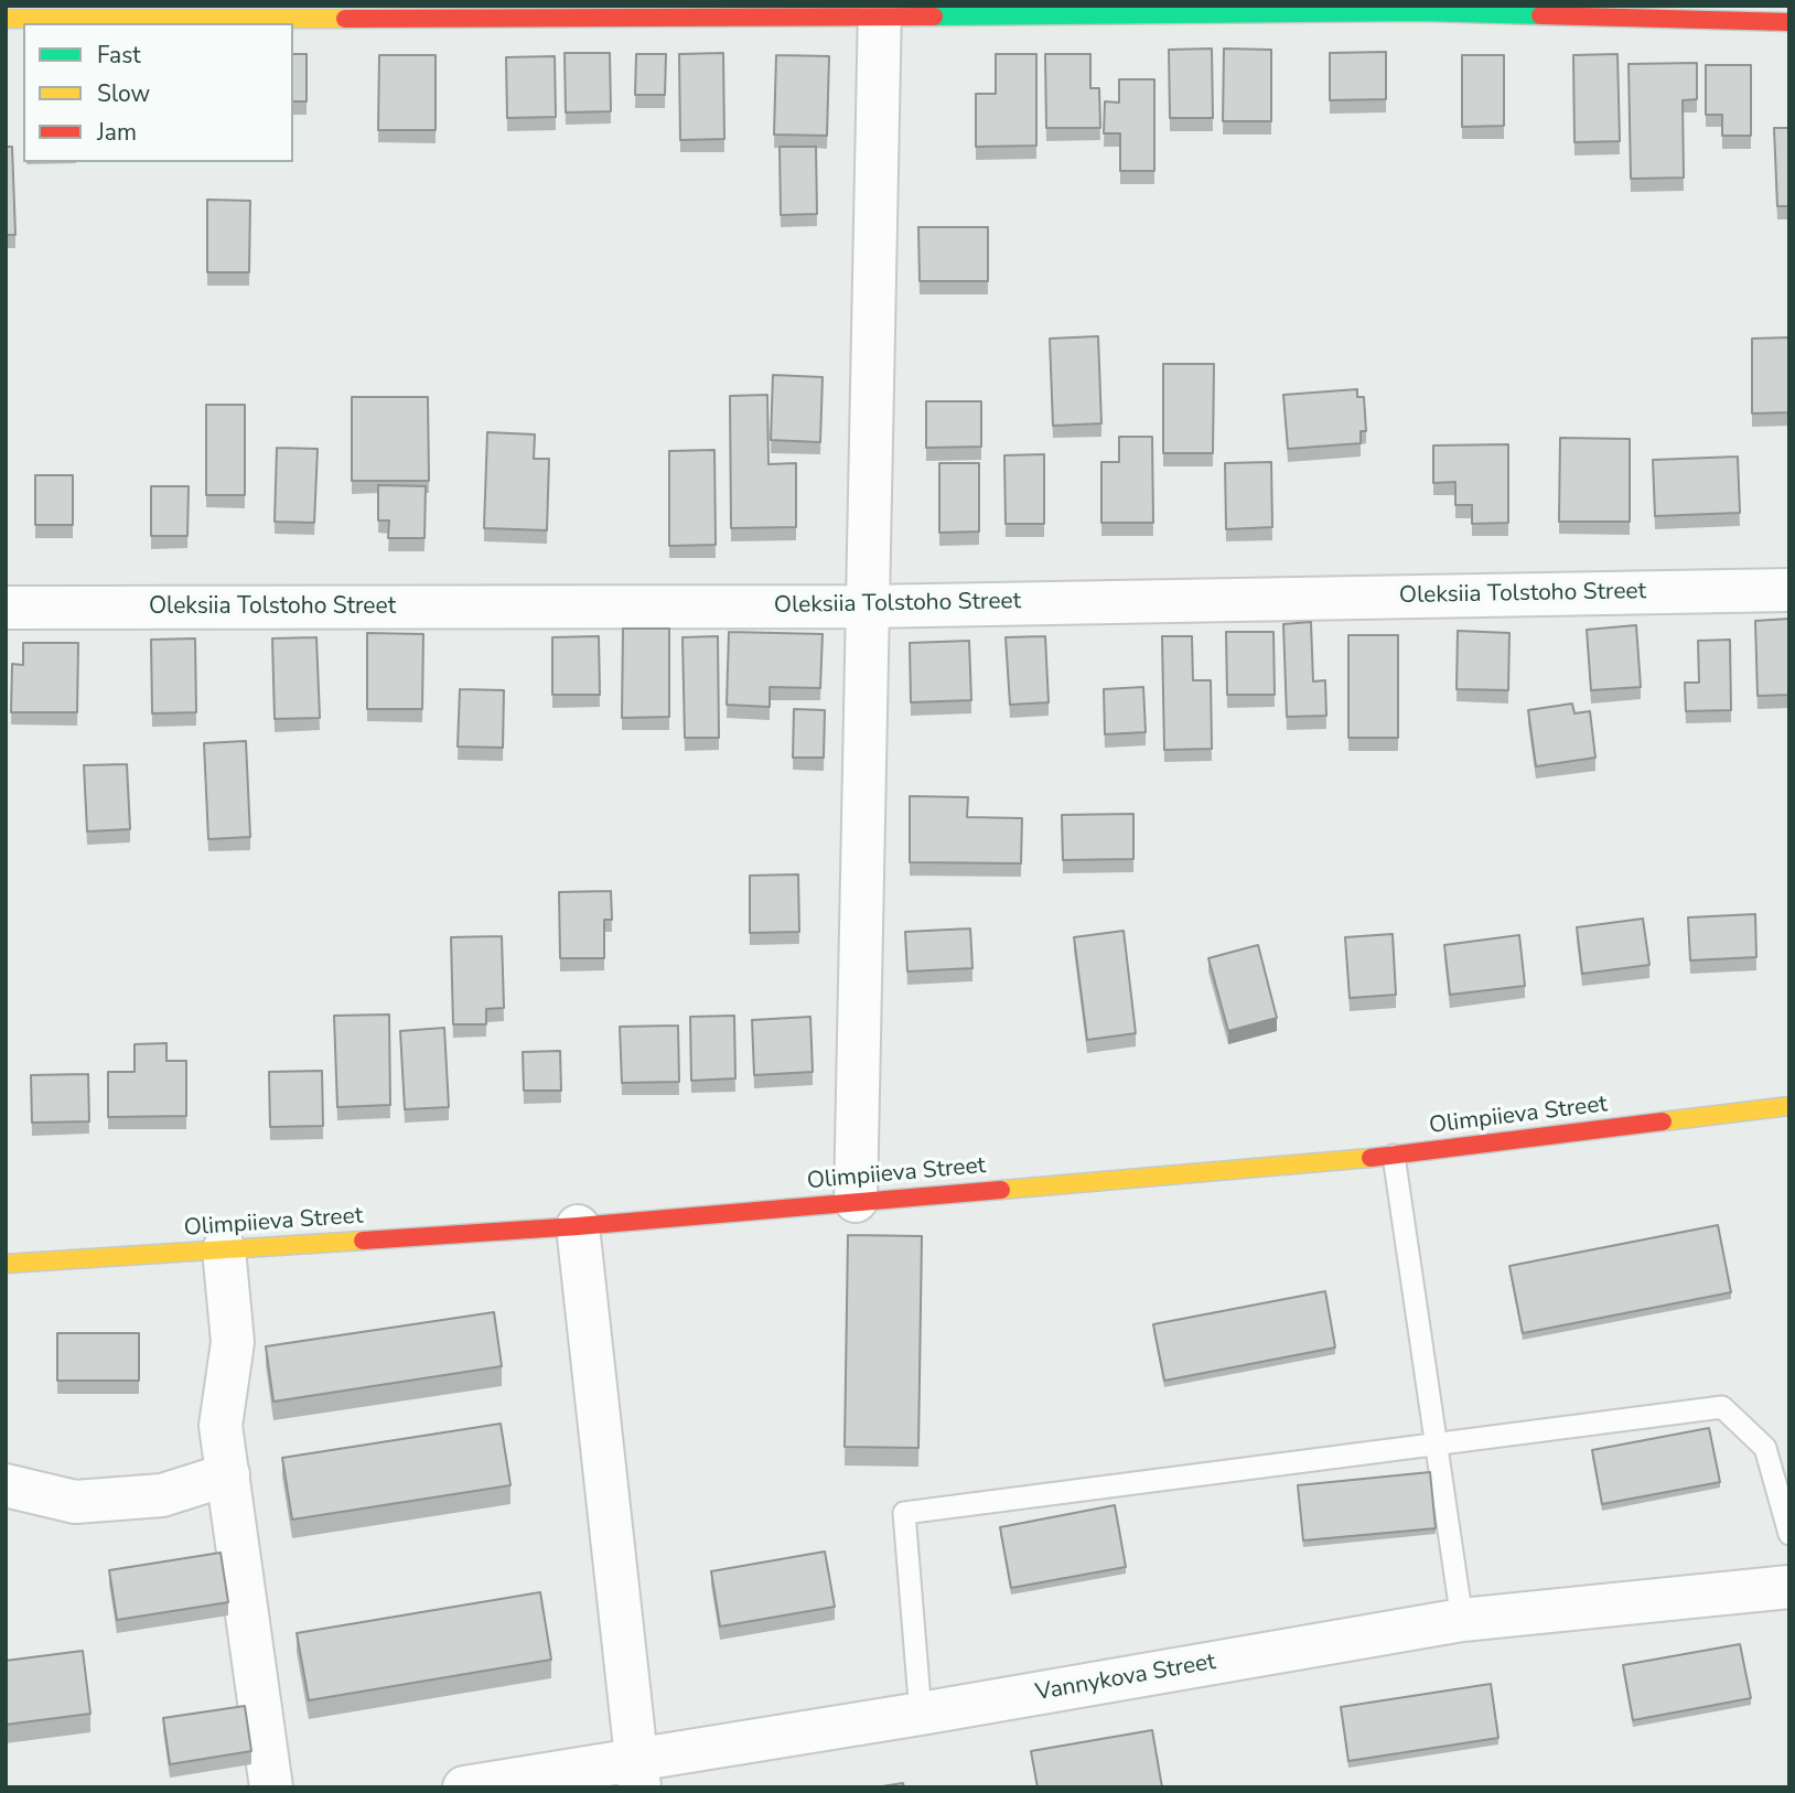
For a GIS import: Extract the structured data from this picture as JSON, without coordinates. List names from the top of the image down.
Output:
{
  "streets": {
    "main road": ["Olimpiieva Street"],
    "street": ["Oleksiia Tolstoho Street", "Vannykova Street"]
  },
  "legend": ["Fast", "Slow", "Jam"]
}
